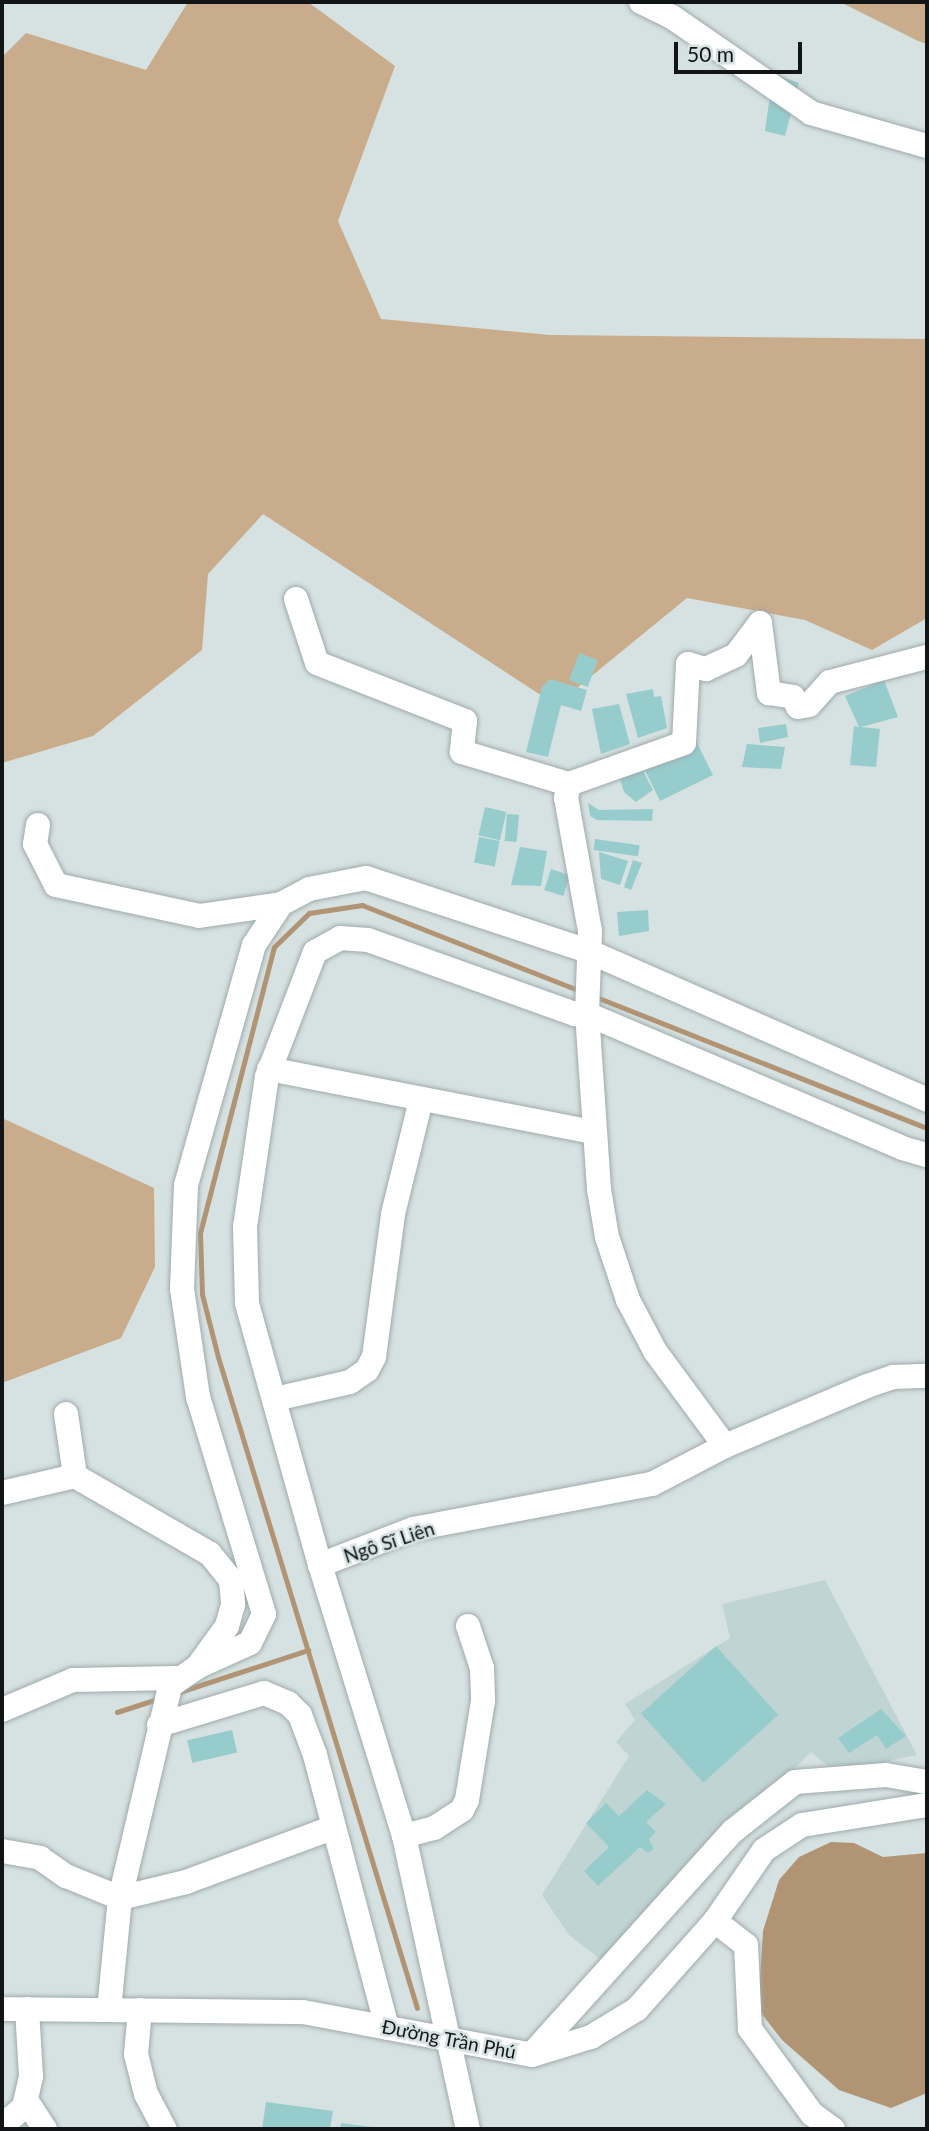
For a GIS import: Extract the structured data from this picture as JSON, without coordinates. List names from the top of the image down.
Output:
{
  "streets": {
    "street": ["Ngô Sĩ Liên", "Đường Trần Phú"]
  },
  "crossings": [
    ["Ngô Sĩ Liên", "Đường Trần Phú"]
  ],
  "scale_bar": "50 m"
}
